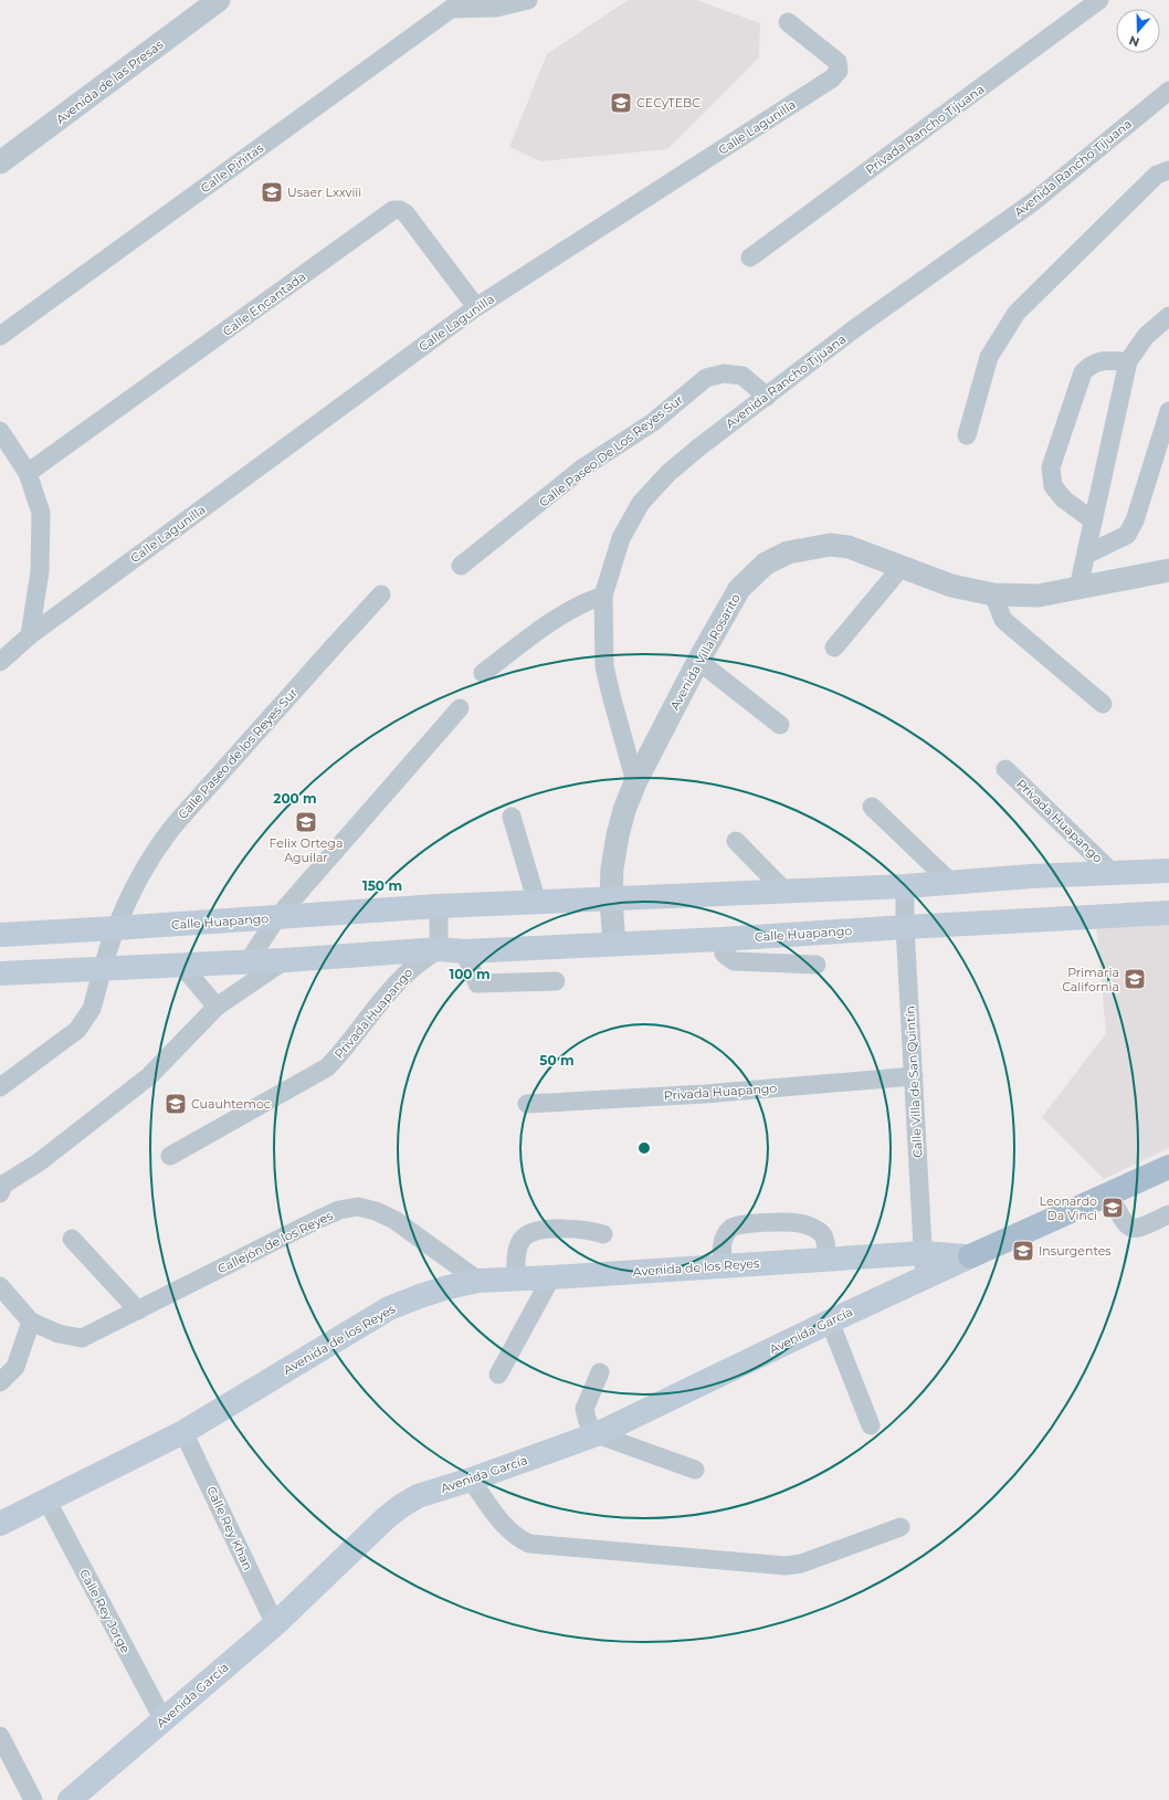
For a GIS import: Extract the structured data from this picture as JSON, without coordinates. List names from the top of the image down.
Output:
{
  "streets": {
    "main road": ["Calle Huapango", "Avenida de los Reyes", "Avenida García"],
    "street": [
      "Avenida de las Presas",
      "Calle Lagunilla",
      "Privada Rancho Tijuana",
      "Calle Piñitas",
      "Avenida Rancho Tijuana",
      "Calle Encantada",
      "Calle Paseo De Los Reyes Sur",
      "Avenida Villa Rosarito",
      "Calle Paseo de los Reyes Sur",
      "Privada Huapango",
      "Calle Villa de San Quintín",
      "Callejón de los Reyes",
      "Calle Rey Khan",
      "Calle Rey Jorge"
    ]
  },
  "crossings": [
    ["Calle Lagunilla", "Calle Encantada"],
    ["Avenida Rancho Tijuana", "Calle Paseo De Los Reyes Sur"],
    ["Avenida Rancho Tijuana", "Avenida Villa Rosarito"],
    ["Avenida Villa Rosarito", "Calle Huapango"],
    ["Calle Paseo de los Reyes Sur", "Calle Huapango"],
    ["Privada Huapango", "Calle Huapango"],
    ["Privada Huapango", "Calle Villa de San Quintín"],
    ["Calle Huapango", "Calle Villa de San Quintín"],
    ["Calle Villa de San Quintín", "Avenida de los Reyes"],
    ["Calle Villa de San Quintín", "Avenida García"],
    ["Callejón de los Reyes", "Avenida de los Reyes"],
    ["Avenida de los Reyes", "Avenida García"],
    ["Avenida de los Reyes", "Calle Rey Khan"],
    ["Avenida de los Reyes", "Calle Rey Jorge"],
    ["Avenida García", "Calle Rey Khan"],
    ["Avenida García", "Calle Rey Jorge"]
  ],
  "places": {
    "school or university": [
      "CECyTEBC",
      "Usaer Lxxviii",
      "Felix Ortega Aguilar",
      "Primaria California",
      "Cuauhtemoc",
      "Leonardo Da Vinci",
      "Insurgentes"
    ]
  },
  "north": "bottom",
  "rings": [
    "200 m",
    "150 m",
    "100 m",
    "50 m"
  ]
}
